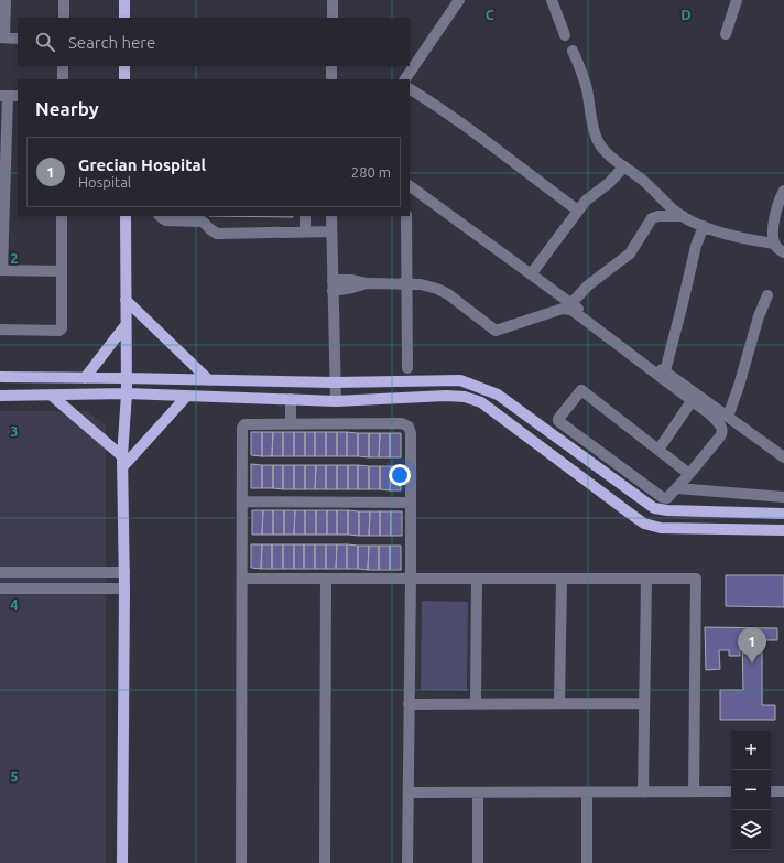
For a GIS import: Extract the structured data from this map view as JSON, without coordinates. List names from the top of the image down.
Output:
{
  "page": {
    "search": "Search here",
    "heading": "Nearby",
    "list": [
      {
        "mark": "1",
        "name": "Grecian Hospital",
        "note": "Hospital",
        "value": "280 m"
      }
    ],
    "pins": "1",
    "map_buttons": ["+", "−"]
  },
  "grid": {
    "columns": ["C", "D"],
    "rows": [
      "2",
      "3",
      "4",
      "5"
    ]
  }
}
